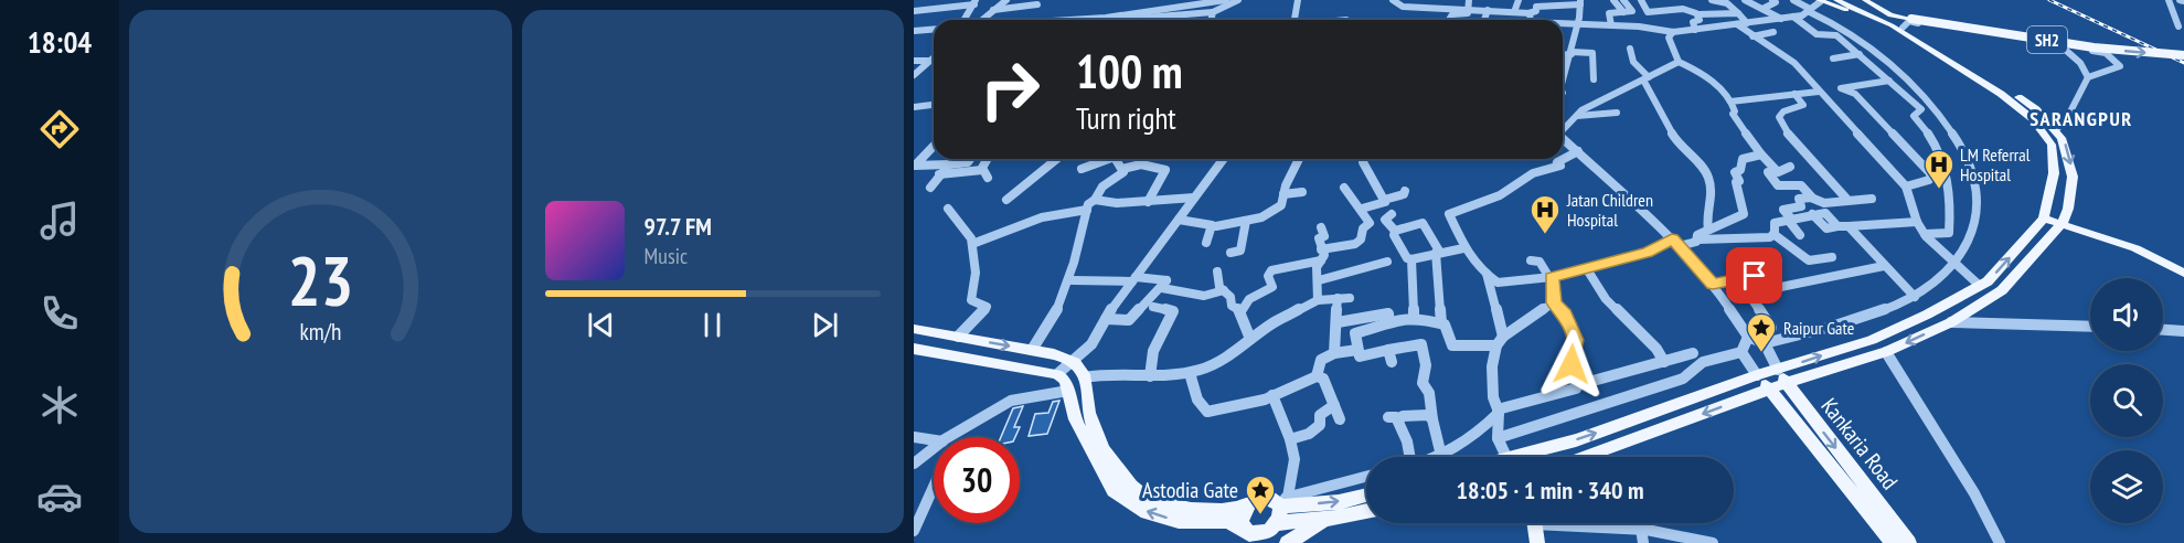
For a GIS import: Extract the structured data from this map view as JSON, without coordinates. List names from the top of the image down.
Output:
{
  "streets": {
    "main road": ["SH2", "Kankaria Road"]
  },
  "districts": ["SARANGPUR"],
  "places": {
    "hospital": ["LM Referral Hospital", "Jatan Children Hospital"],
    "place": ["Raipur Gate", "Astodia Gate"]
  },
  "page": {
    "tabs": "18:04",
    "turn": ["100 m", "Turn right"],
    "song": ["97.7 FM", "Music"],
    "limit": "30",
    "trip": "18:05 · 1 min · 340 m",
    "gauge": ["23", "km/h"]
  }
}
